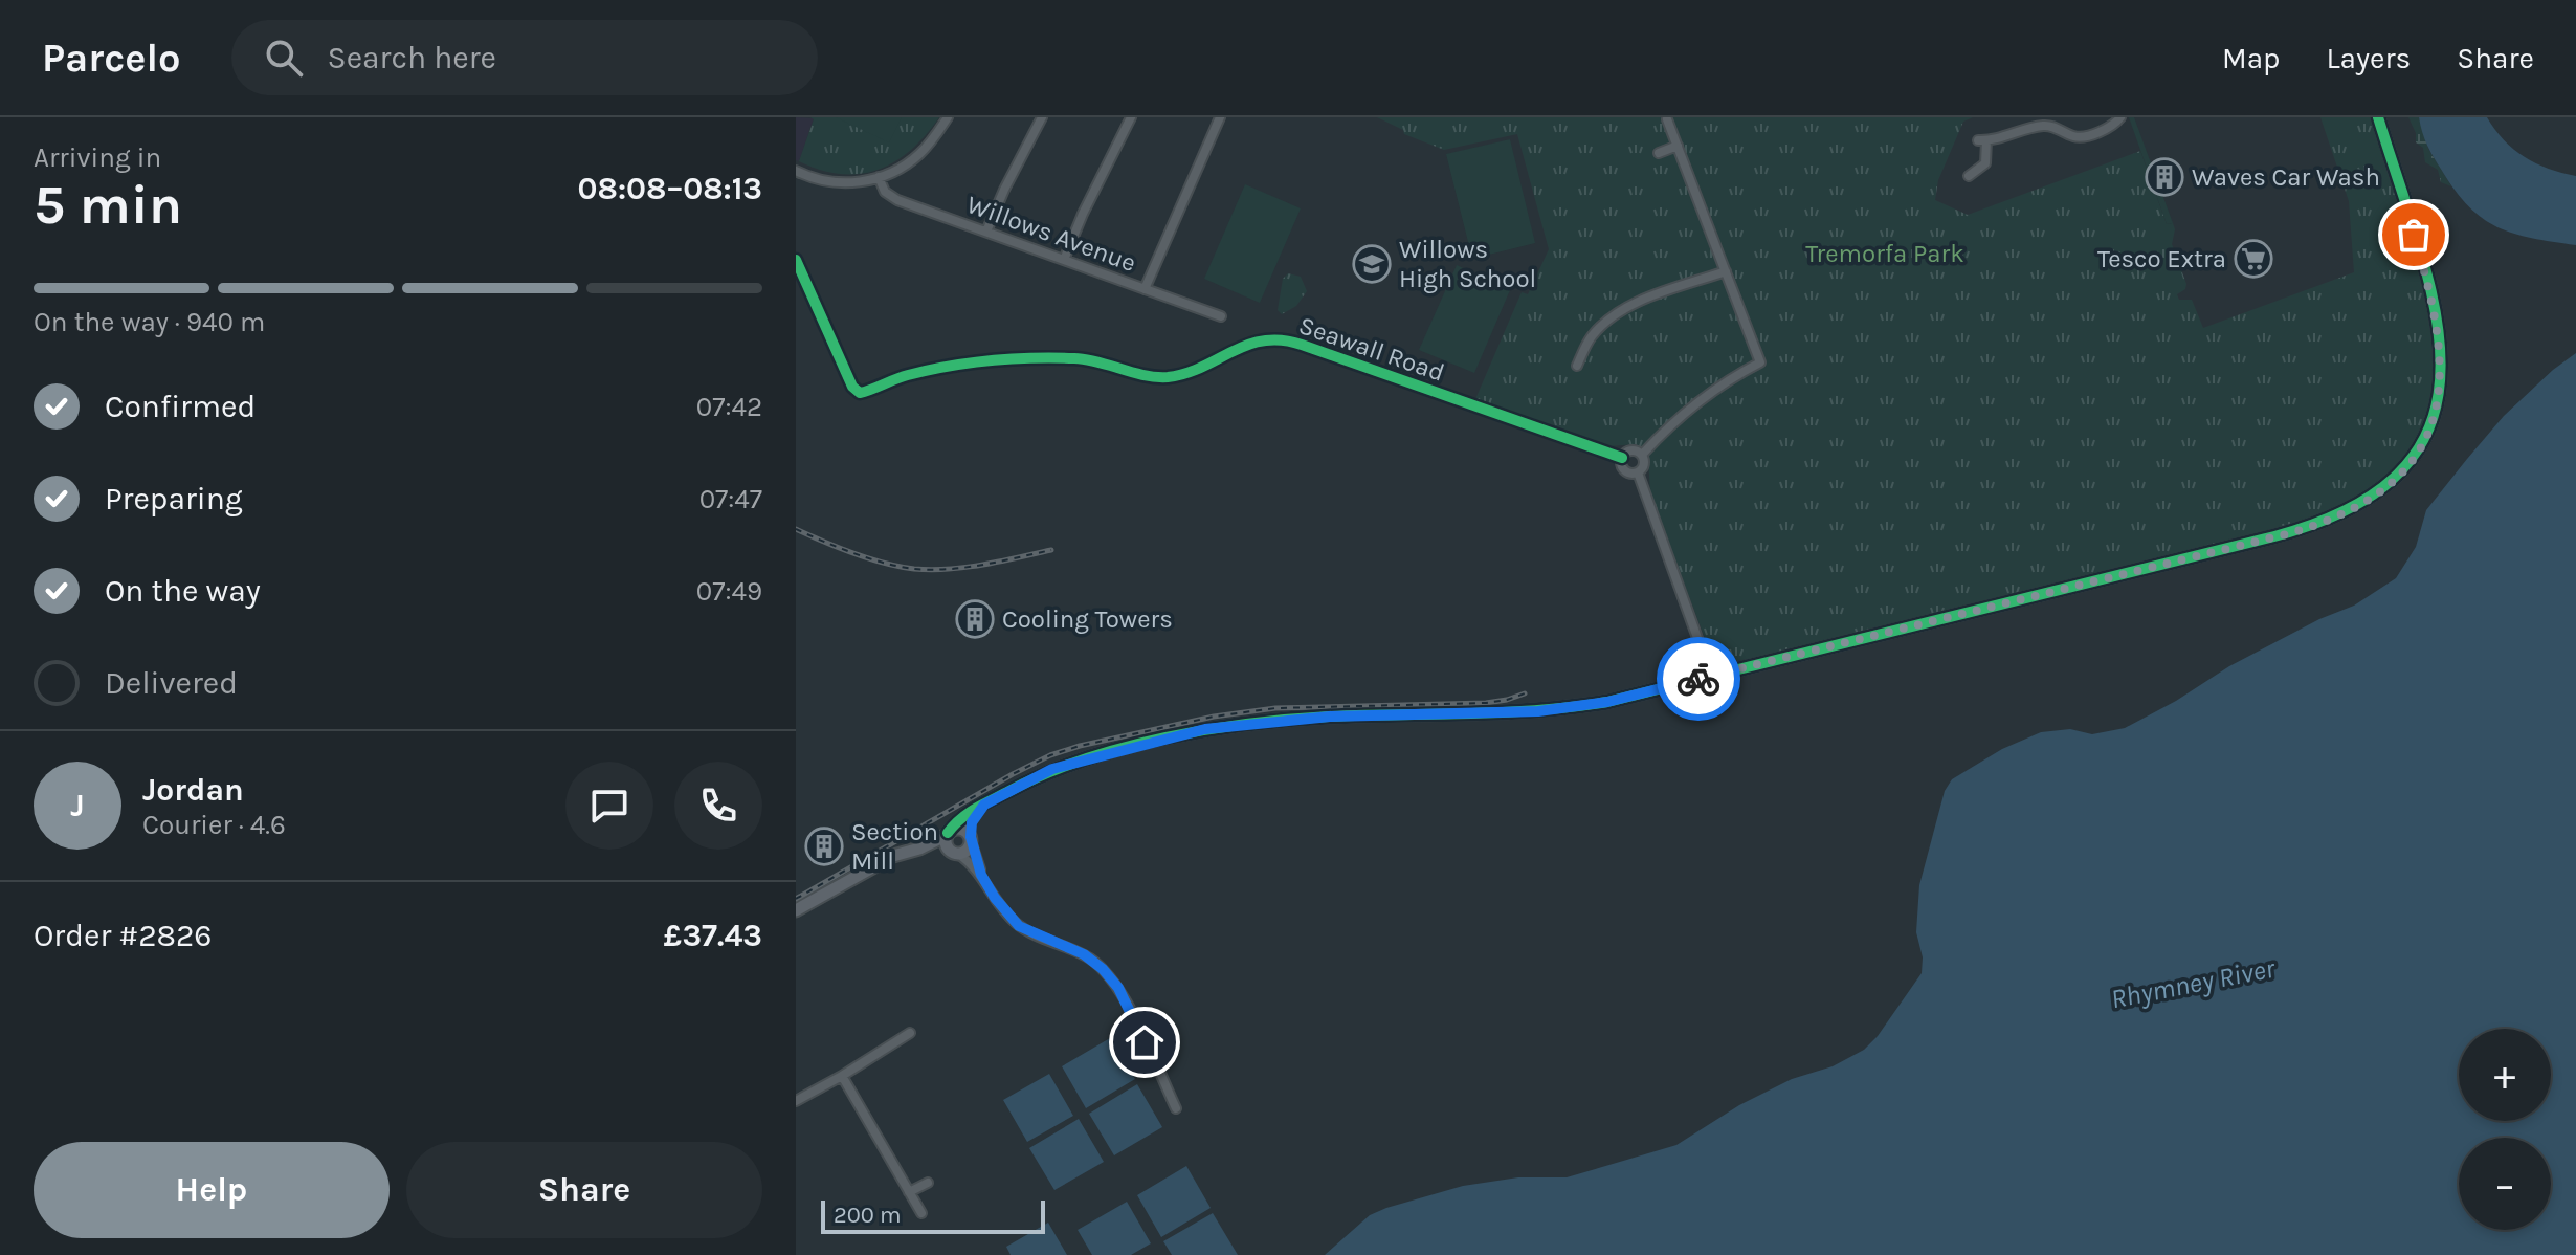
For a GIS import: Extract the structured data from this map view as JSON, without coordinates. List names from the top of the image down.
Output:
{
  "streets": {
    "street": ["Willows Avenue", "Seawall Road"]
  },
  "water": ["Rhymney River"],
  "parks": ["Tremorfa Park"],
  "places": {
    "building": ["Waves Car Wash", "Cooling Towers", "Section Mill"],
    "supermarket": ["Tesco Extra"],
    "school or university": ["Willows High School"]
  },
  "scale_bar": "200 m",
  "page": {
    "header": "Parcelo",
    "search": "Search here",
    "nav": ["Map", "Layers", "Share"],
    "heading": ["5 min", "Arriving in", "08:08–08:13"],
    "panel": [
      "Jordan",
      "Courier · 4.6",
      "Order #2826",
      "£37.43"
    ],
    "bar": "On the way · 940 m",
    "list": [
      ["Confirmed", "07:42"],
      ["Preparing", "07:47"],
      ["On the way", "07:49"],
      "Delivered"
    ],
    "round": "J",
    "map_buttons": ["+", "−"],
    "buttons": ["Help", "Share"],
    "scale": "200 m"
  }
}
